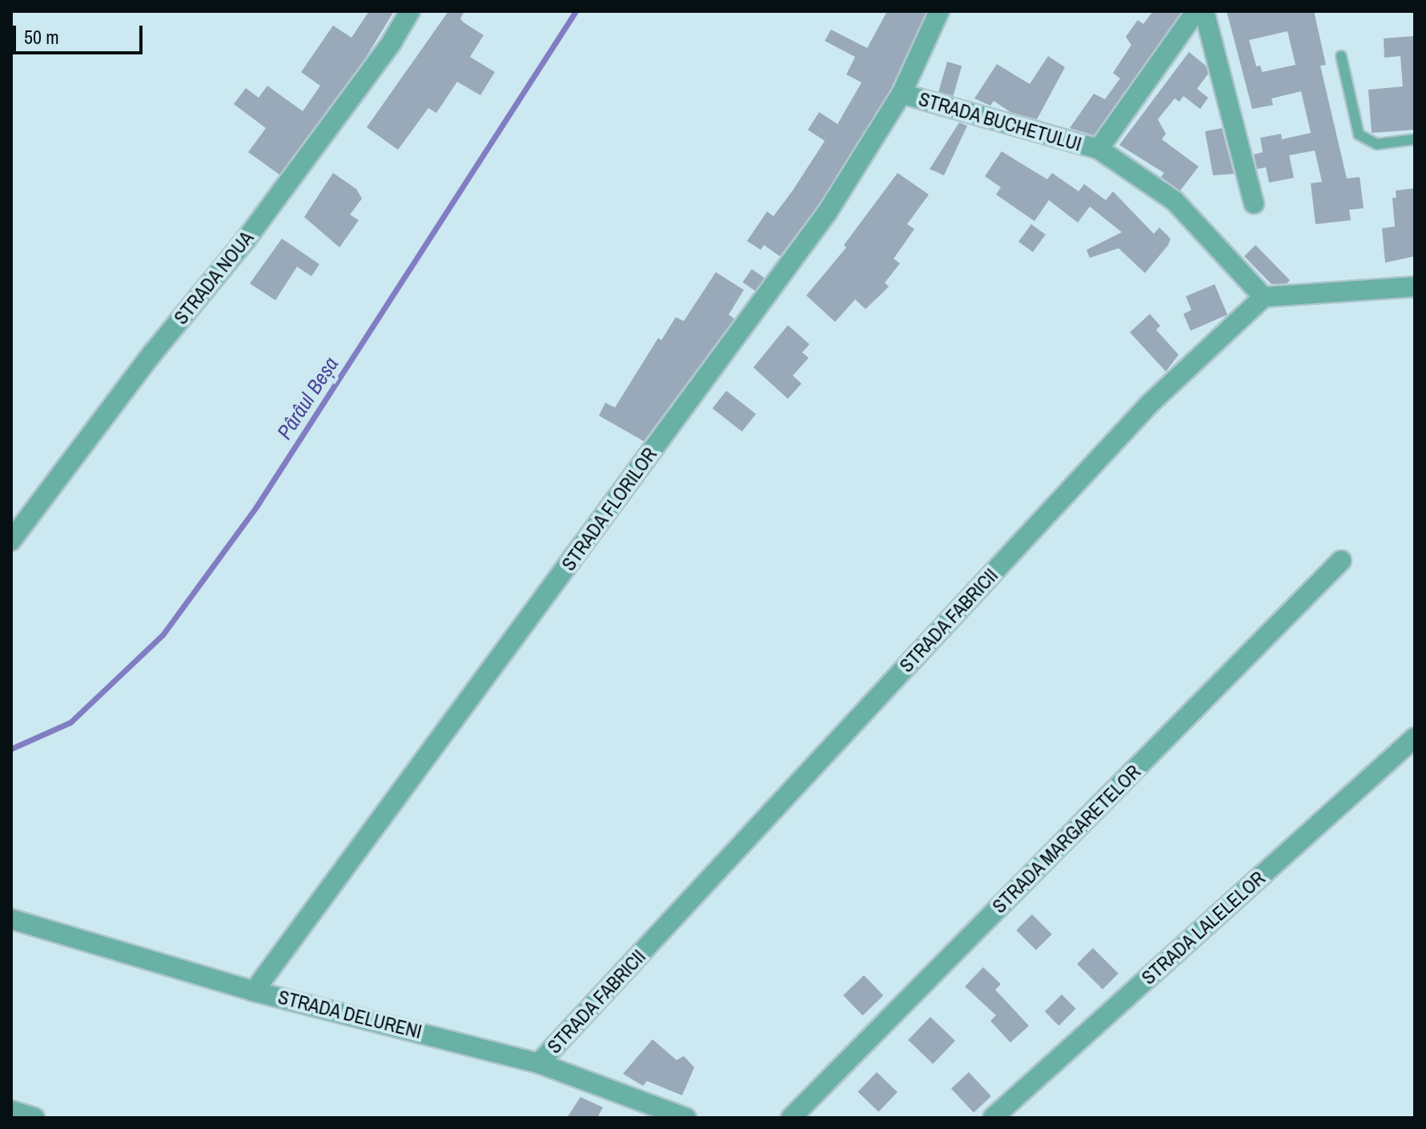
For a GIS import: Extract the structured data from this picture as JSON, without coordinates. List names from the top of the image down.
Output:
{
  "streets": {
    "street": [
      "STRADA BUCHETULUI",
      "STRADA NOUA",
      "STRADA FLORILOR",
      "STRADA FABRICII",
      "STRADA MARGARETELOR",
      "STRADA LALELELOR",
      "STRADA DELURENI"
    ]
  },
  "crossings": [
    ["STRADA BUCHETULUI", "STRADA FLORILOR"],
    ["STRADA BUCHETULUI", "STRADA FABRICII"],
    ["STRADA FLORILOR", "STRADA DELURENI"],
    ["STRADA FABRICII", "STRADA DELURENI"]
  ],
  "water": ["Pârâul Beșa"],
  "scale_bar": "50 m"
}
